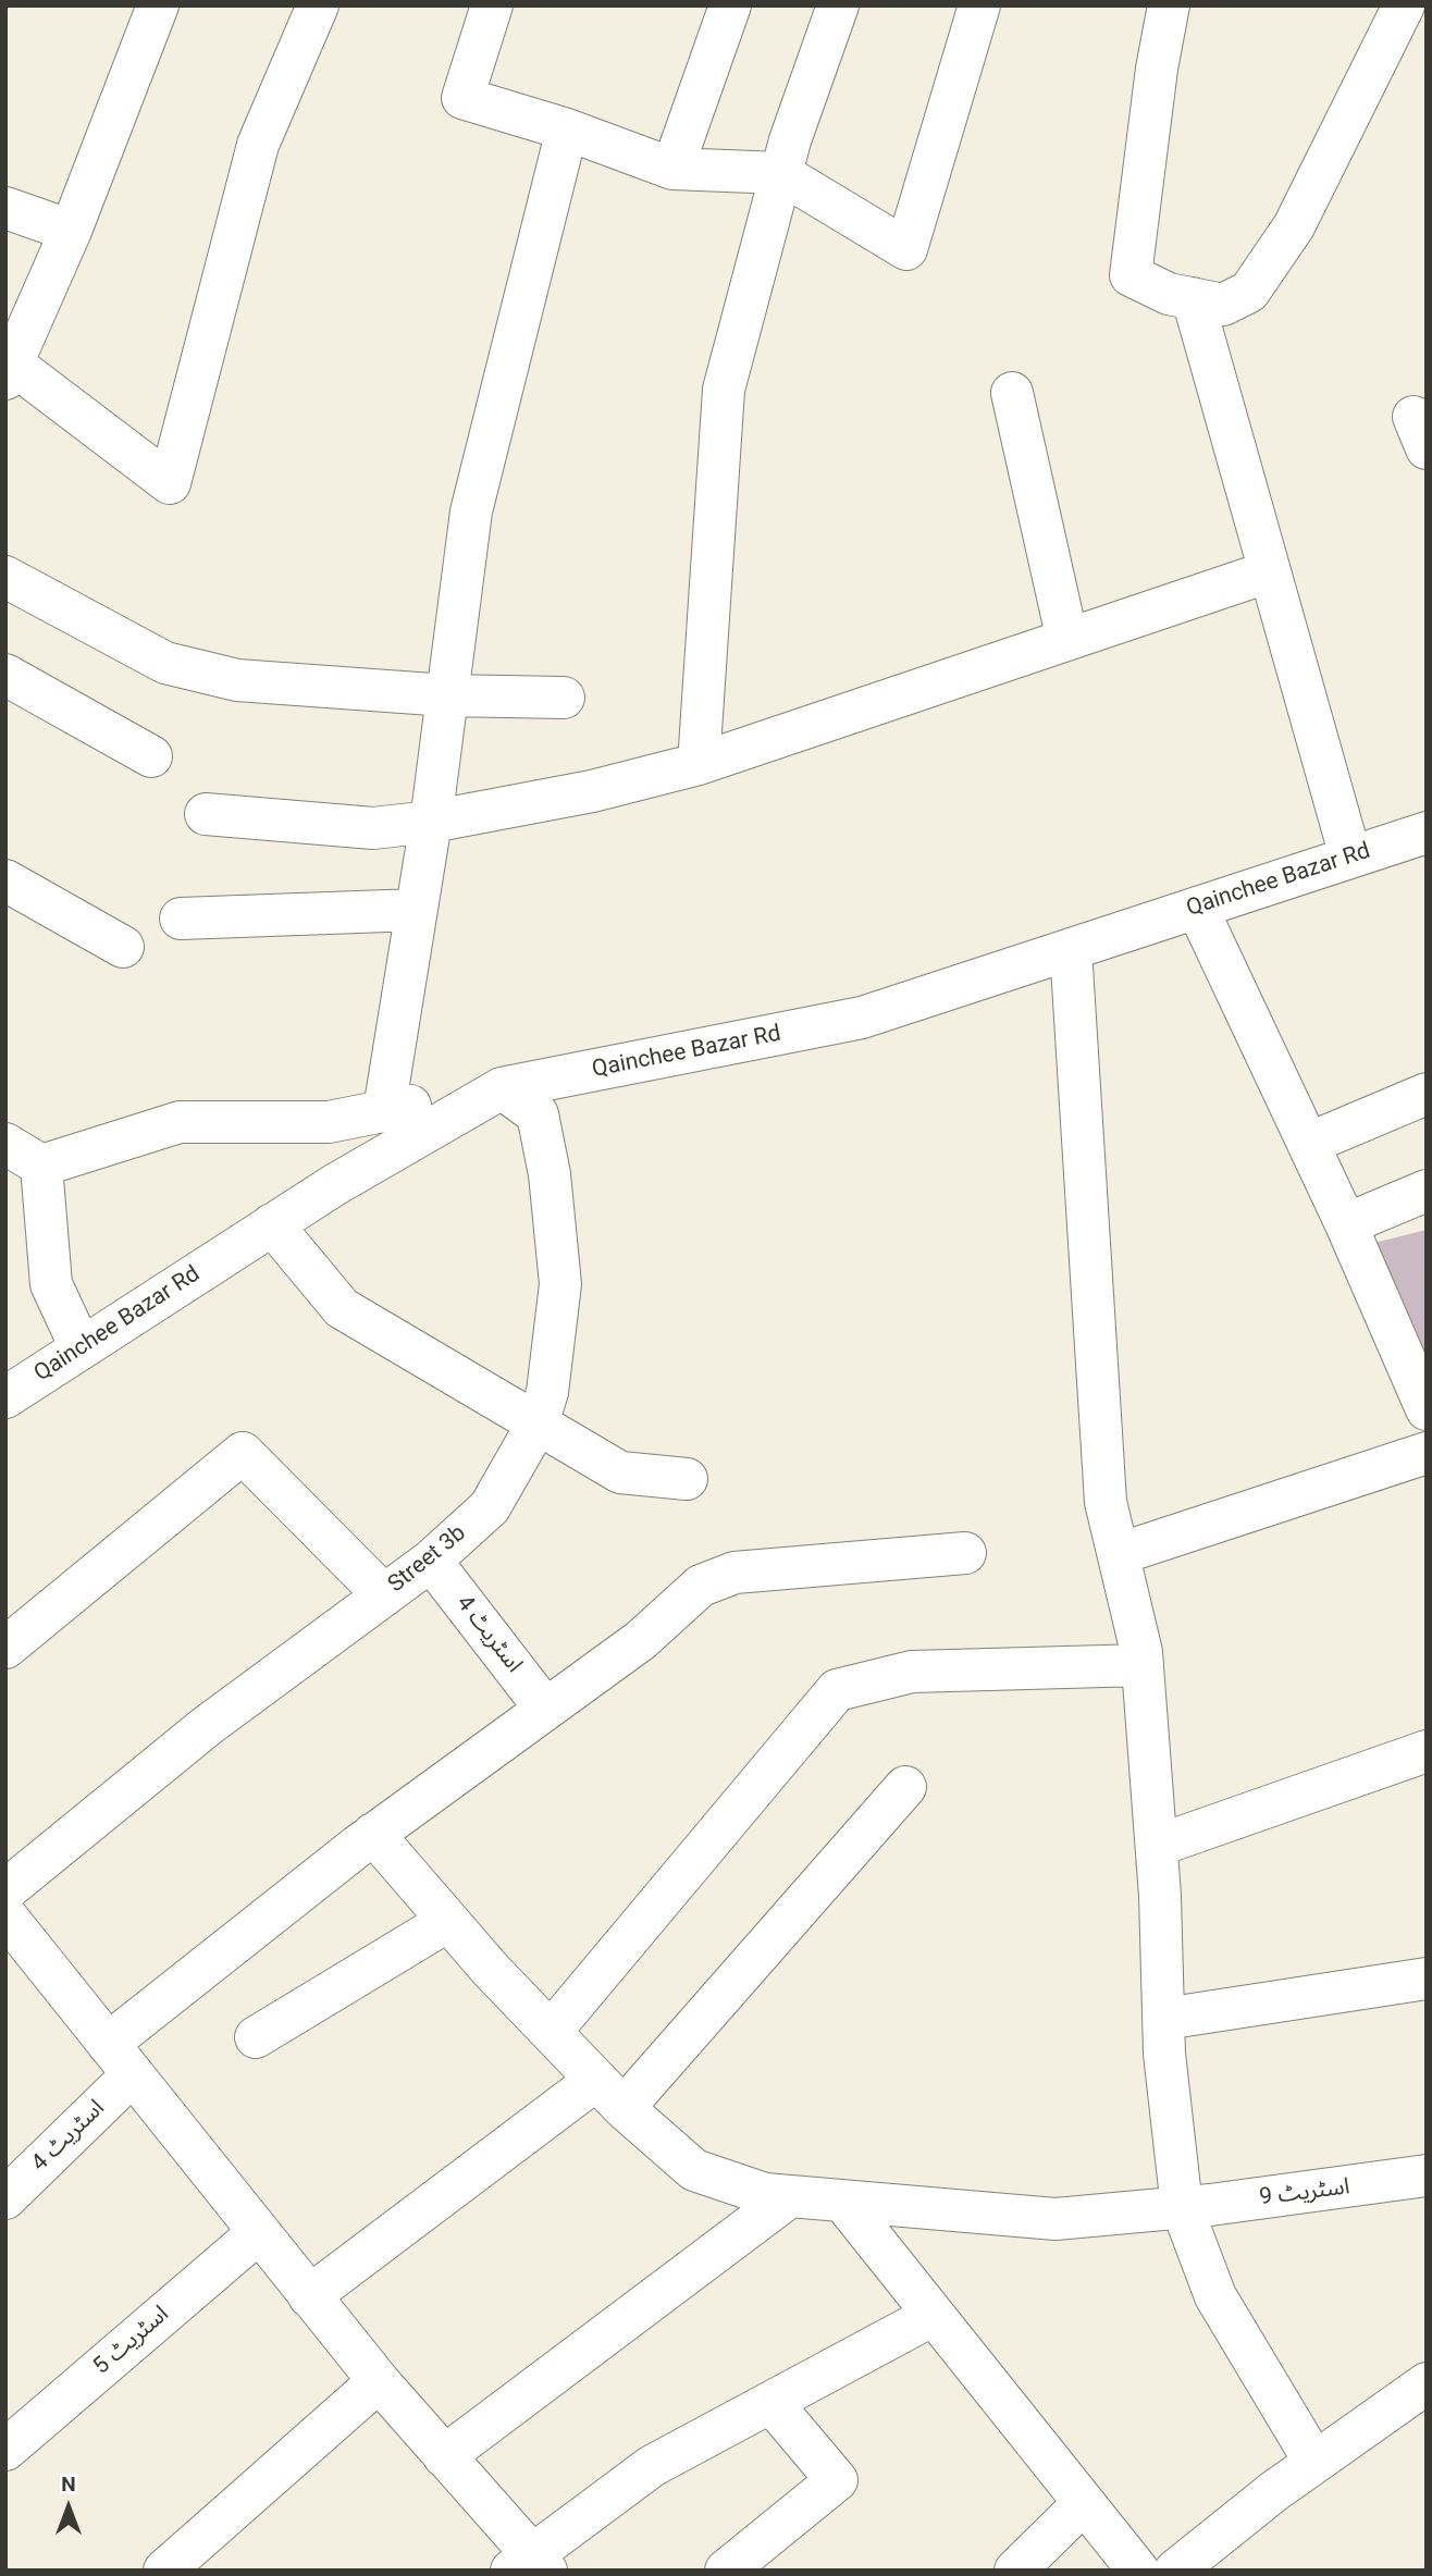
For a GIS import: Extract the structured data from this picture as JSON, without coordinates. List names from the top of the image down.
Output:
{
  "streets": {
    "street": [
      "Qainchee Bazar Rd",
      "Street 3b",
      "اسٹریٹ 4",
      "اسٹریٹ 9",
      "اسٹریٹ 5"
    ]
  },
  "crossings": [
    ["Qainchee Bazar Rd", "Street 3b"],
    ["Street 3b", "اسٹریٹ 4"],
    ["اسٹریٹ 4", "اسٹریٹ 9"]
  ],
  "north": "top"
}
